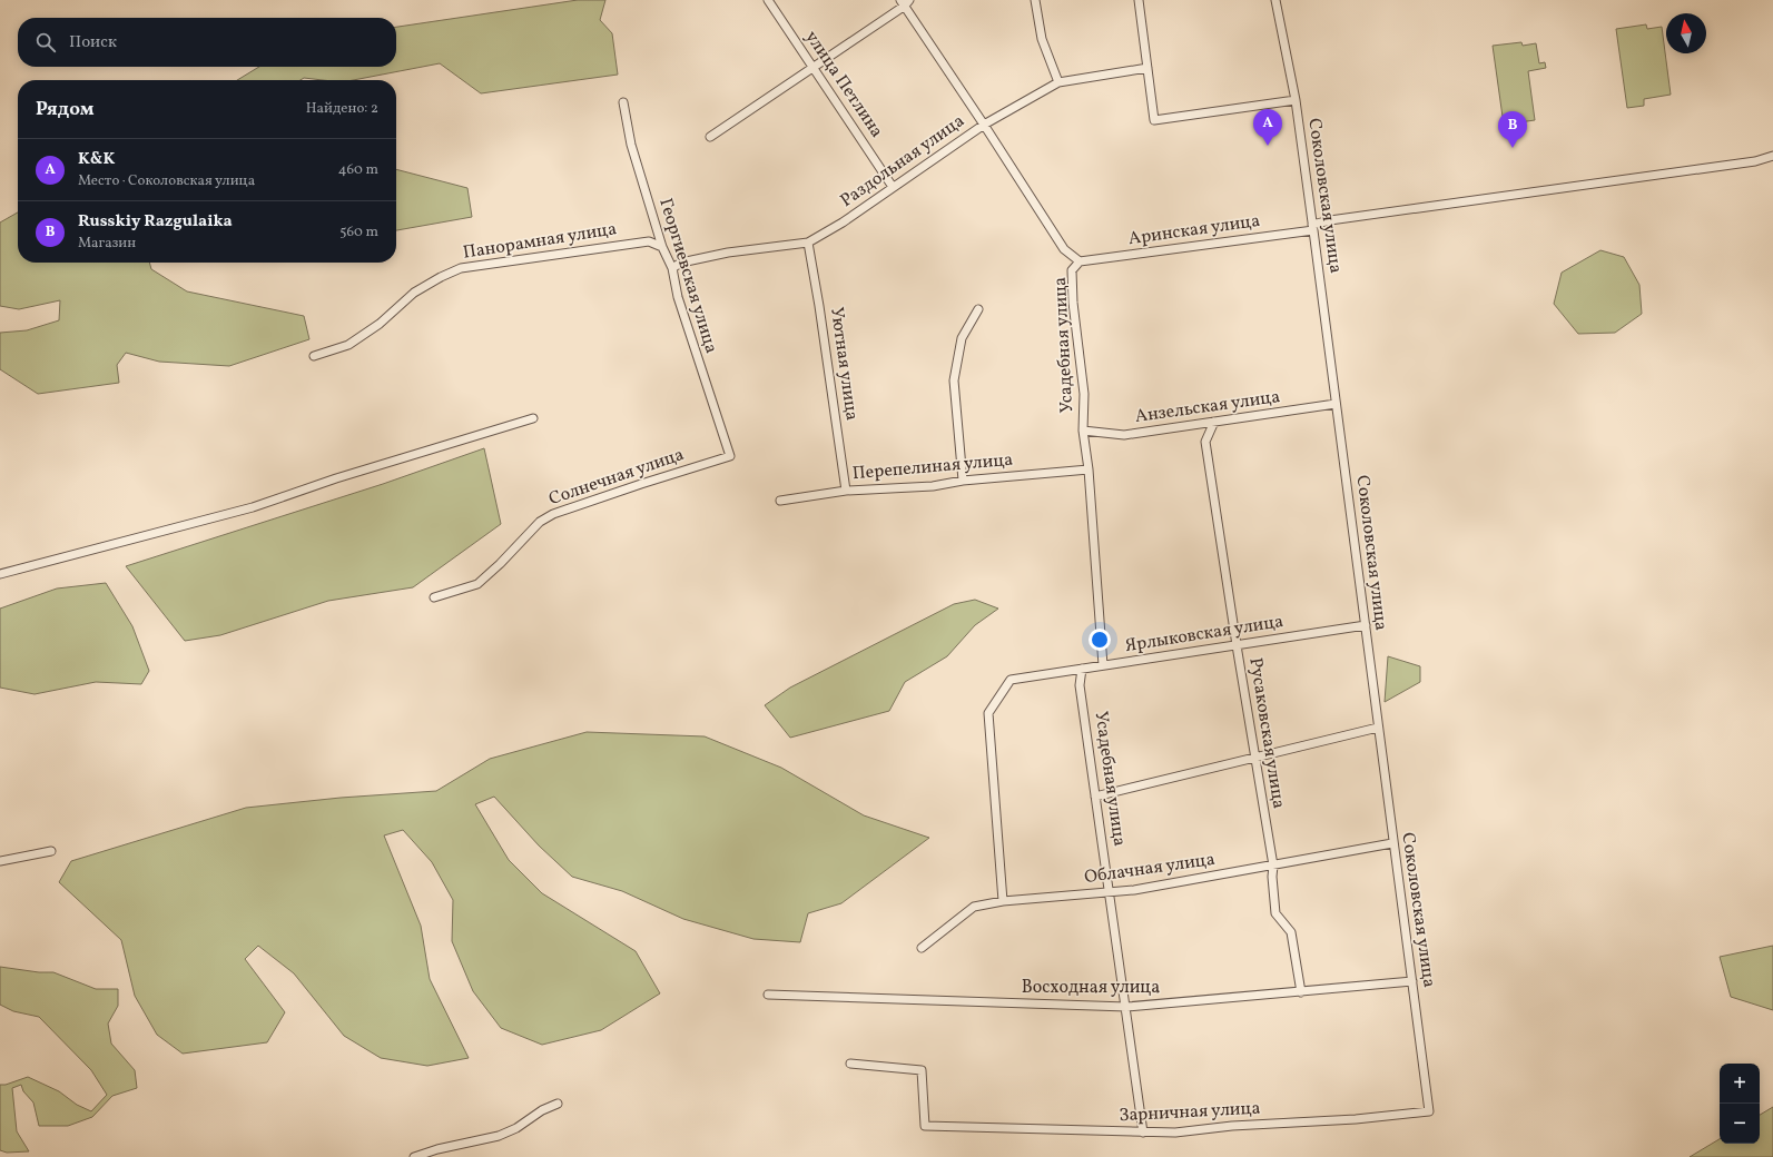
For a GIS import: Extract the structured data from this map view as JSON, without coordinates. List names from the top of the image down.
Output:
{
  "streets": {
    "street": [
      "улица Петлина",
      "Раздольная улица",
      "Соколовская улица",
      "Аринская улица",
      "Панорамная улица",
      "Георгиевская улица",
      "Усадебная улица",
      "Уютная улица",
      "Анзельская улица",
      "Перепелиная улица",
      "Солнечная улица",
      "Ярлыковская улица",
      "Русаковская улица",
      "Облачная улица",
      "Восходная улица",
      "Зарничная улица"
    ]
  },
  "crossings": [
    ["улица Петлина", "Раздольная улица"],
    ["Раздольная улица", "Георгиевская улица"],
    ["Раздольная улица", "Усадебная улица"],
    ["Раздольная улица", "Уютная улица"],
    ["Соколовская улица", "Аринская улица"],
    ["Соколовская улица", "Анзельская улица"],
    ["Соколовская улица", "Ярлыковская улица"],
    ["Соколовская улица", "Облачная улица"],
    ["Соколовская улица", "Восходная улица"],
    ["Соколовская улица", "Зарничная улица"],
    ["Аринская улица", "Усадебная улица"],
    ["Панорамная улица", "Георгиевская улица"],
    ["Георгиевская улица", "Солнечная улица"],
    ["Усадебная улица", "Анзельская улица"],
    ["Усадебная улица", "Перепелиная улица"],
    ["Усадебная улица", "Ярлыковская улица"],
    ["Усадебная улица", "Облачная улица"],
    ["Усадебная улица", "Восходная улица"],
    ["Усадебная улица", "Зарничная улица"],
    ["Уютная улица", "Перепелиная улица"],
    ["Анзельская улица", "Русаковская улица"],
    ["Ярлыковская улица", "Русаковская улица"],
    ["Ярлыковская улица", "Облачная улица"],
    ["Русаковская улица", "Облачная улица"],
    ["Русаковская улица", "Восходная улица"]
  ],
  "north": "top",
  "page": {
    "search": "Поиск",
    "heading": ["Рядом", "Найдено: 2"],
    "pins": ["A", "B"],
    "list": [
      {
        "mark": "A",
        "name": "K&K",
        "note": "Место · Соколовская улица",
        "value": "460 m"
      },
      {
        "mark": "B",
        "name": "Russkiy Razgulaika",
        "note": "Магазин",
        "value": "560 m"
      }
    ],
    "map_buttons": ["+", "−"]
  }
}
